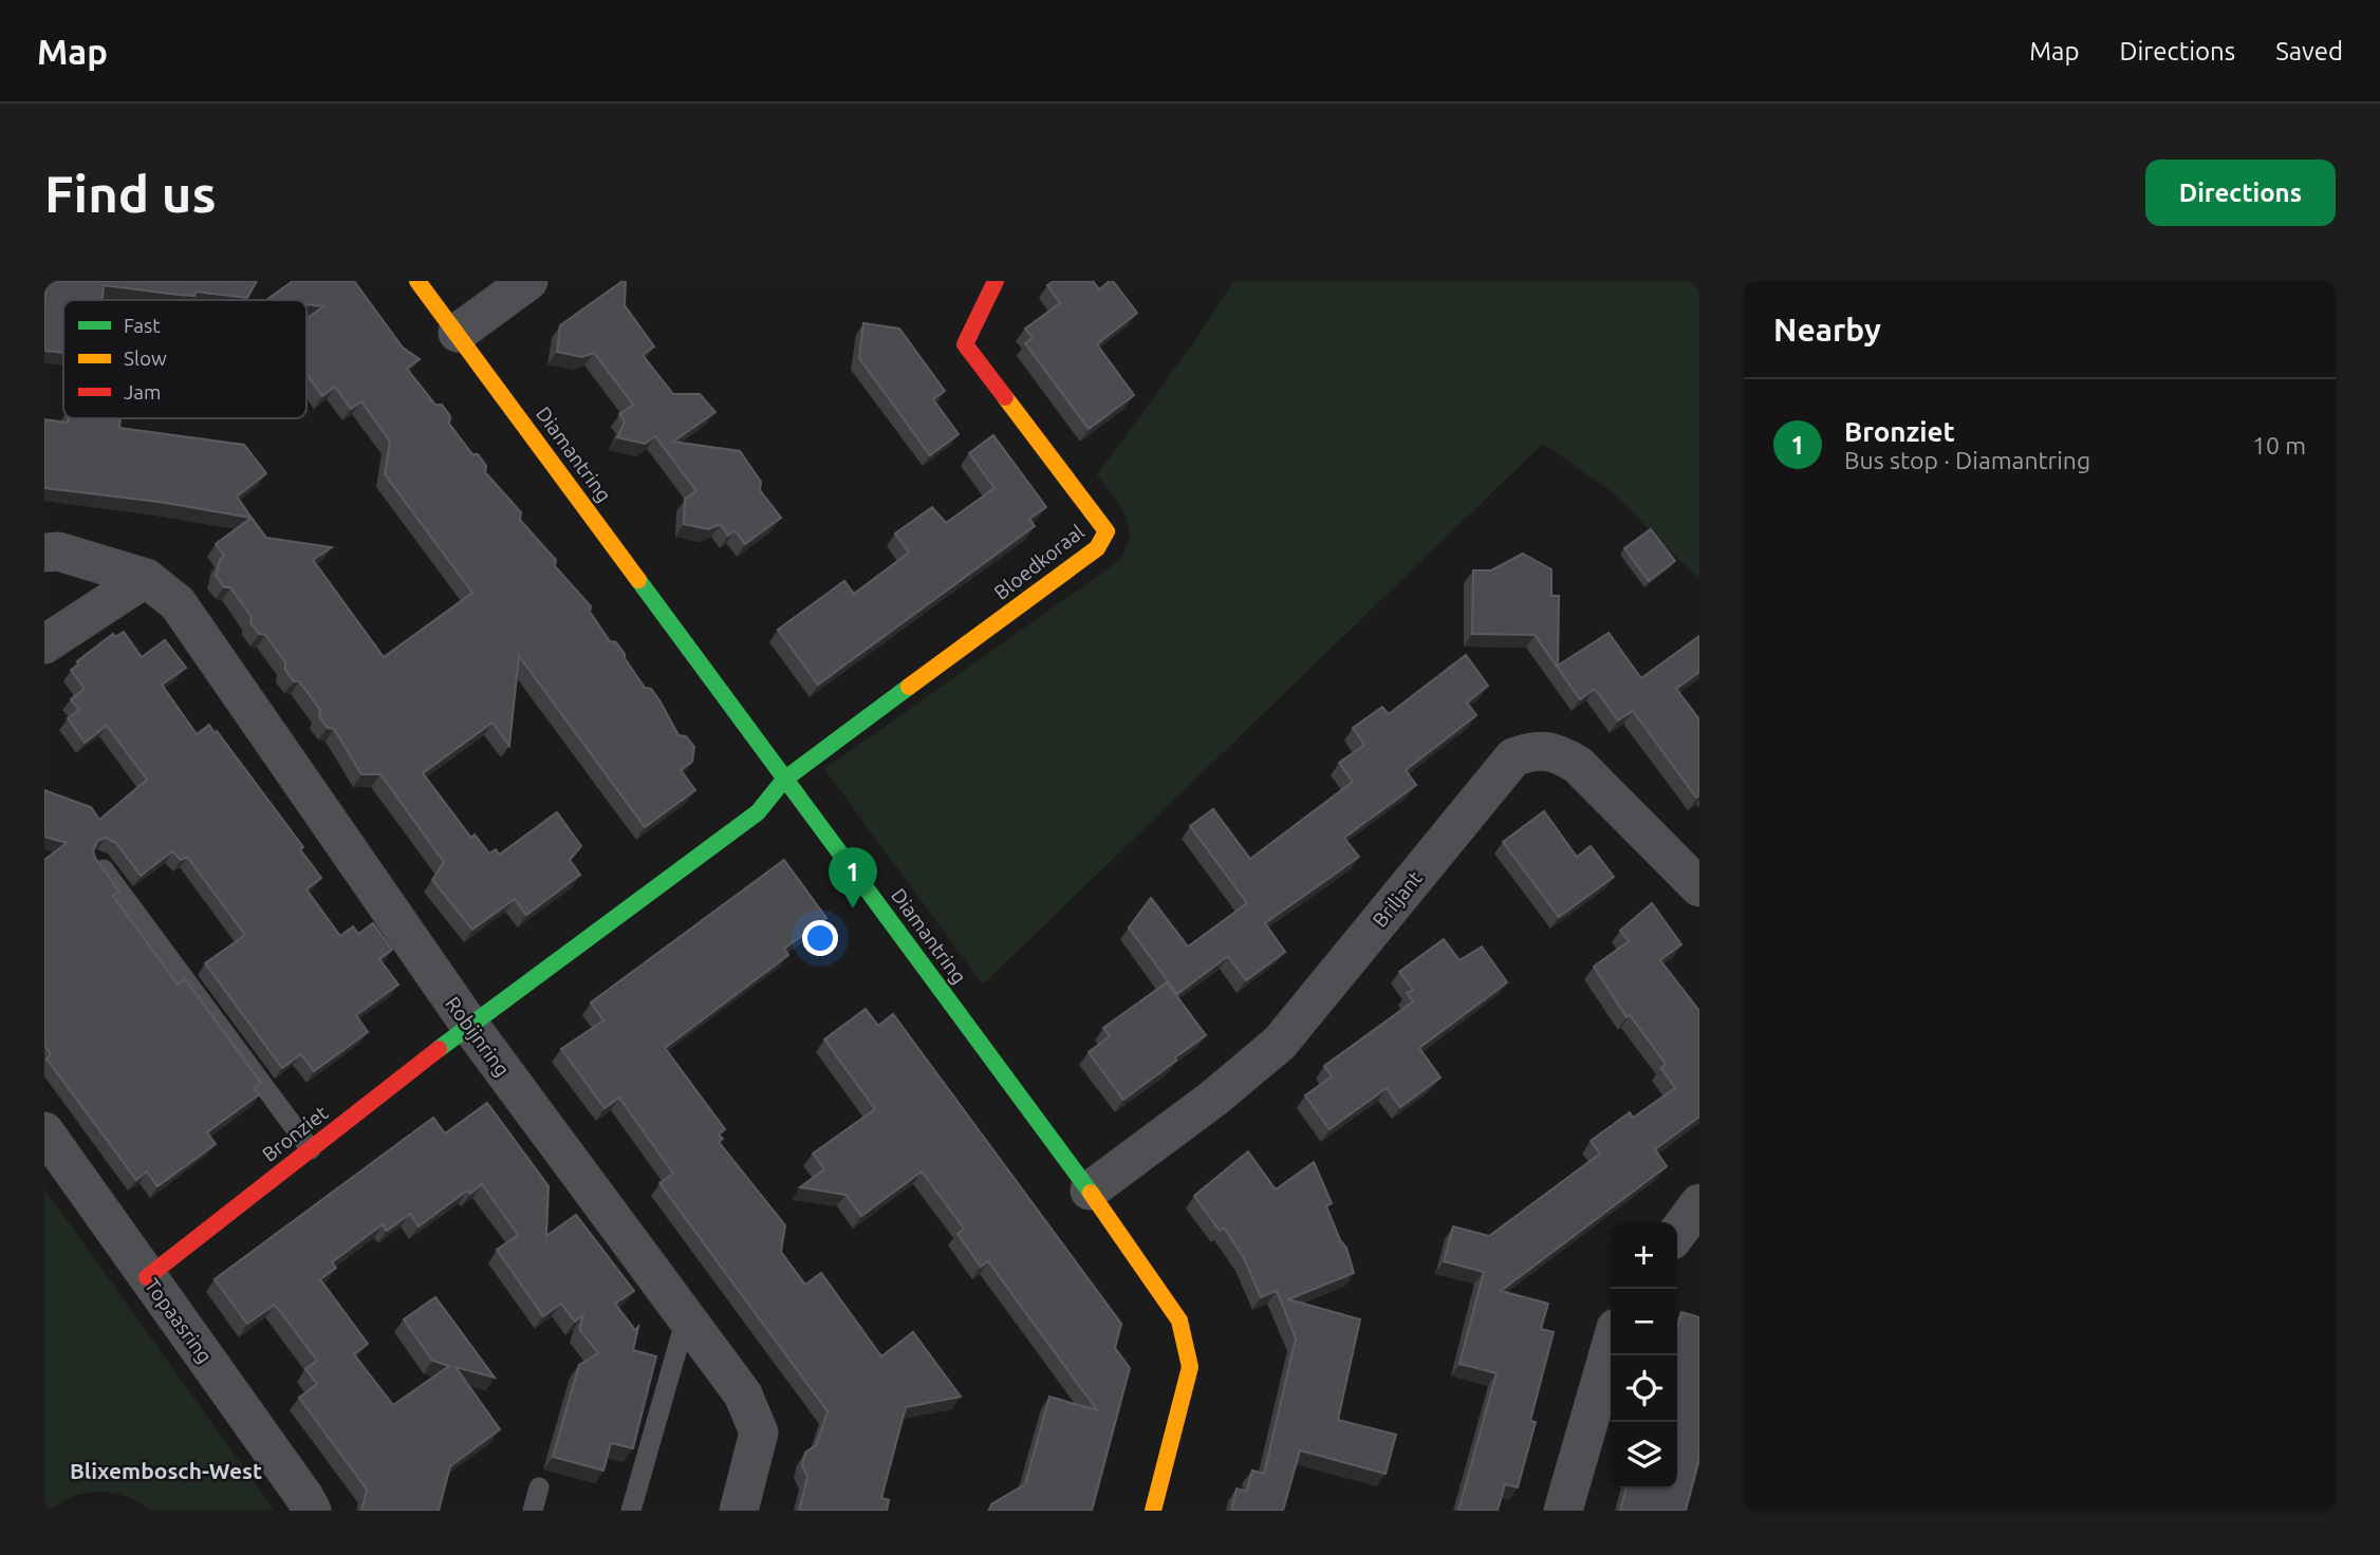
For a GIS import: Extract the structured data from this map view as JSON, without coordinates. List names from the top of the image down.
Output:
{
  "streets": {
    "street": [
      "Diamantring",
      "Bloedkoraal",
      "Briljant",
      "Robijnring",
      "Bronziet",
      "Topaasring"
    ]
  },
  "crossings": [
    ["Diamantring", "Bloedkoraal"],
    ["Diamantring", "Briljant"],
    ["Diamantring", "Bronziet"],
    ["Bloedkoraal", "Bronziet"],
    ["Robijnring", "Bronziet"],
    ["Bronziet", "Topaasring"]
  ],
  "districts": ["Blixembosch-West"],
  "legend": ["Fast", "Slow", "Jam"],
  "page": {
    "header": "Map",
    "nav": ["Map", "Directions", "Saved"],
    "buttons": "Directions",
    "title": "Find us",
    "heading": "Nearby",
    "list": [
      {
        "mark": "1",
        "name": "Bronziet",
        "note": "Bus stop · Diamantring",
        "value": "10 m"
      }
    ],
    "pins": "1",
    "map_buttons": ["+", "−"]
  }
}
